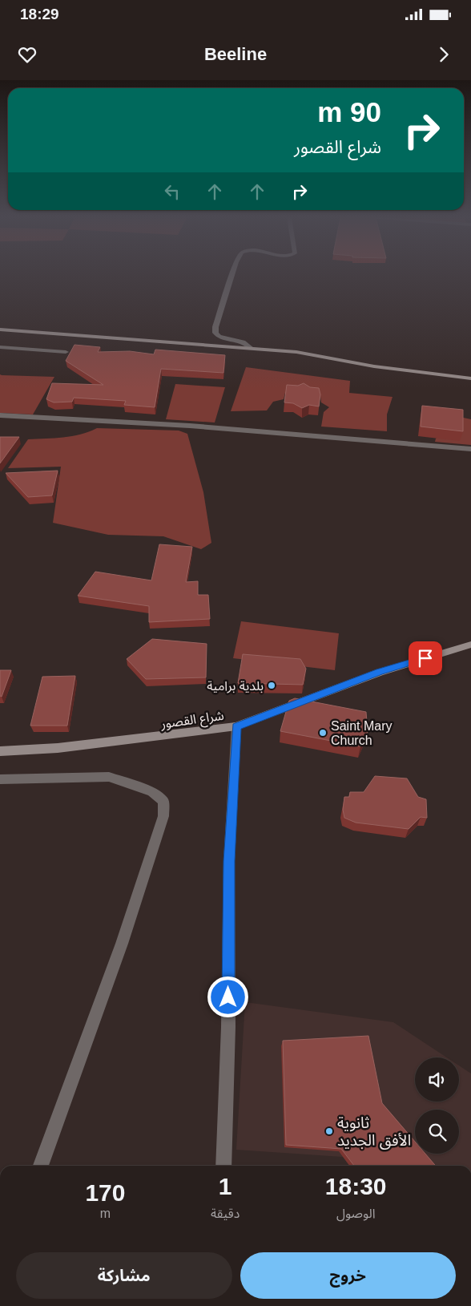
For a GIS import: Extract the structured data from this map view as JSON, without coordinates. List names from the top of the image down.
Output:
{
  "streets": {
    "main road": ["شراع القصور"]
  },
  "places": ["بلدية برامية", "Saint Mary Church", "ثانوية الأفق الجديد"],
  "page": {
    "status": "18:29",
    "header": "Beeline",
    "turn": ["90 m", "شراع القصور"],
    "eta": [
      "18:30",
      "الوصول",
      "1",
      "دقيقة",
      "170",
      "m"
    ],
    "buttons": ["خروج", "مشاركة"]
  }
}
